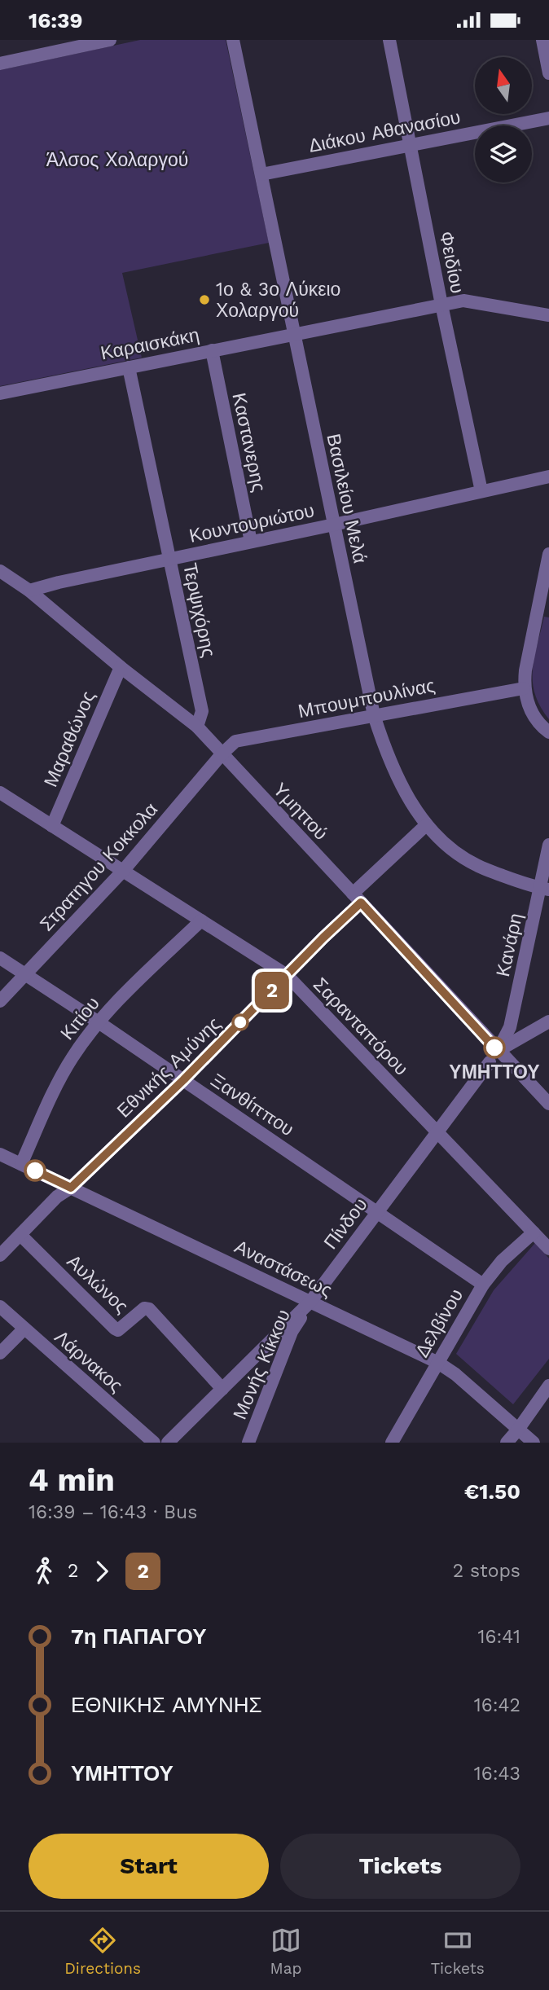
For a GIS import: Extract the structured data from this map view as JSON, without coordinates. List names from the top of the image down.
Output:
{
  "streets": {
    "street": [
      "Διάκου Αθανασίου",
      "Φειδίου",
      "Καραισκάκη",
      "Καστανερης",
      "Βασιλείου Μελά",
      "Κουντουριώτου",
      "Τερψιχόρης",
      "Μπουμπουλίνας",
      "Μαραθώνος",
      "Υμηττού",
      "Στρατηγου Κοκκολα",
      "Κανάρη",
      "Κιτίου",
      "Σαρανταπόρου",
      "Εθνικής Αμύνης",
      "Ξανθίππου",
      "Πίνδου",
      "Αναστάσεως",
      "Αυλώνος",
      "Δελβίνου",
      "Λάρνακος",
      "Μονής Κίκκου"
    ]
  },
  "crossings": [
    ["Διάκου Αθανασίου", "Φειδίου"],
    ["Διάκου Αθανασίου", "Βασιλείου Μελά"],
    ["Φειδίου", "Καραισκάκη"],
    ["Φειδίου", "Κουντουριώτου"],
    ["Καραισκάκη", "Καστανερης"],
    ["Καραισκάκη", "Βασιλείου Μελά"],
    ["Καραισκάκη", "Τερψιχόρης"],
    ["Καστανερης", "Κουντουριώτου"],
    ["Βασιλείου Μελά", "Κουντουριώτου"],
    ["Βασιλείου Μελά", "Μπουμπουλίνας"],
    ["Βασιλείου Μελά", "Κανάρη"],
    ["Βασιλείου Μελά", "Εθνικής Αμύνης"],
    ["Κουντουριώτου", "Τερψιχόρης"],
    ["Κουντουριώτου", "Υμηττού"],
    ["Τερψιχόρης", "Υμηττού"],
    ["Μπουμπουλίνας", "Υμηττού"],
    ["Μπουμπουλίνας", "Στρατηγου Κοκκολα"],
    ["Μαραθώνος", "Υμηττού"],
    ["Μαραθώνος", "Σαρανταπόρου"],
    ["Υμηττού", "Στρατηγου Κοκκολα"],
    ["Υμηττού", "Κανάρη"],
    ["Υμηττού", "Εθνικής Αμύνης"],
    ["Στρατηγου Κοκκολα", "Σαρανταπόρου"],
    ["Στρατηγου Κοκκολα", "Ξανθίππου"],
    ["Κιτίου", "Σαρανταπόρου"],
    ["Κιτίου", "Ξανθίππου"],
    ["Κιτίου", "Αναστάσεως"],
    ["Σαρανταπόρου", "Εθνικής Αμύνης"],
    ["Σαρανταπόρου", "Πίνδου"],
    ["Σαρανταπόρου", "Δελβίνου"],
    ["Εθνικής Αμύνης", "Ξανθίππου"],
    ["Εθνικής Αμύνης", "Αναστάσεως"],
    ["Εθνικής Αμύνης", "Αυλώνος"],
    ["Ξανθίππου", "Πίνδου"],
    ["Ξανθίππου", "Δελβίνου"],
    ["Πίνδου", "Αναστάσεως"],
    ["Πίνδου", "Αυλώνος"],
    ["Πίνδου", "Μονής Κίκκου"],
    ["Αναστάσεως", "Δελβίνου"],
    ["Αναστάσεως", "Μονής Κίκκου"]
  ],
  "parks": ["Άλσος Χολαργού"],
  "places": ["1ο & 3ο Λύκειο Χολαργού", "ΥΜΗΤΤΟΥ"],
  "lines": ["bus line 2"],
  "north": "top",
  "page": {
    "status": "16:39",
    "on_map": "2",
    "heading": ["4 min", "16:39 – 16:43 · Bus", "€1.50"],
    "legs": ["2", "2", "2 stops"],
    "list": [
      {
        "name": "7η ΠΑΠΑΓΟΥ",
        "value": "16:41"
      },
      {
        "name": "ΕΘΝΙΚΗΣ ΑΜΥΝΗΣ",
        "value": "16:42"
      },
      {
        "name": "ΥΜΗΤΤΟΥ",
        "value": "16:43"
      }
    ],
    "buttons": ["Start", "Tickets"],
    "tabs": ["Directions", "Map", "Tickets"]
  }
}
